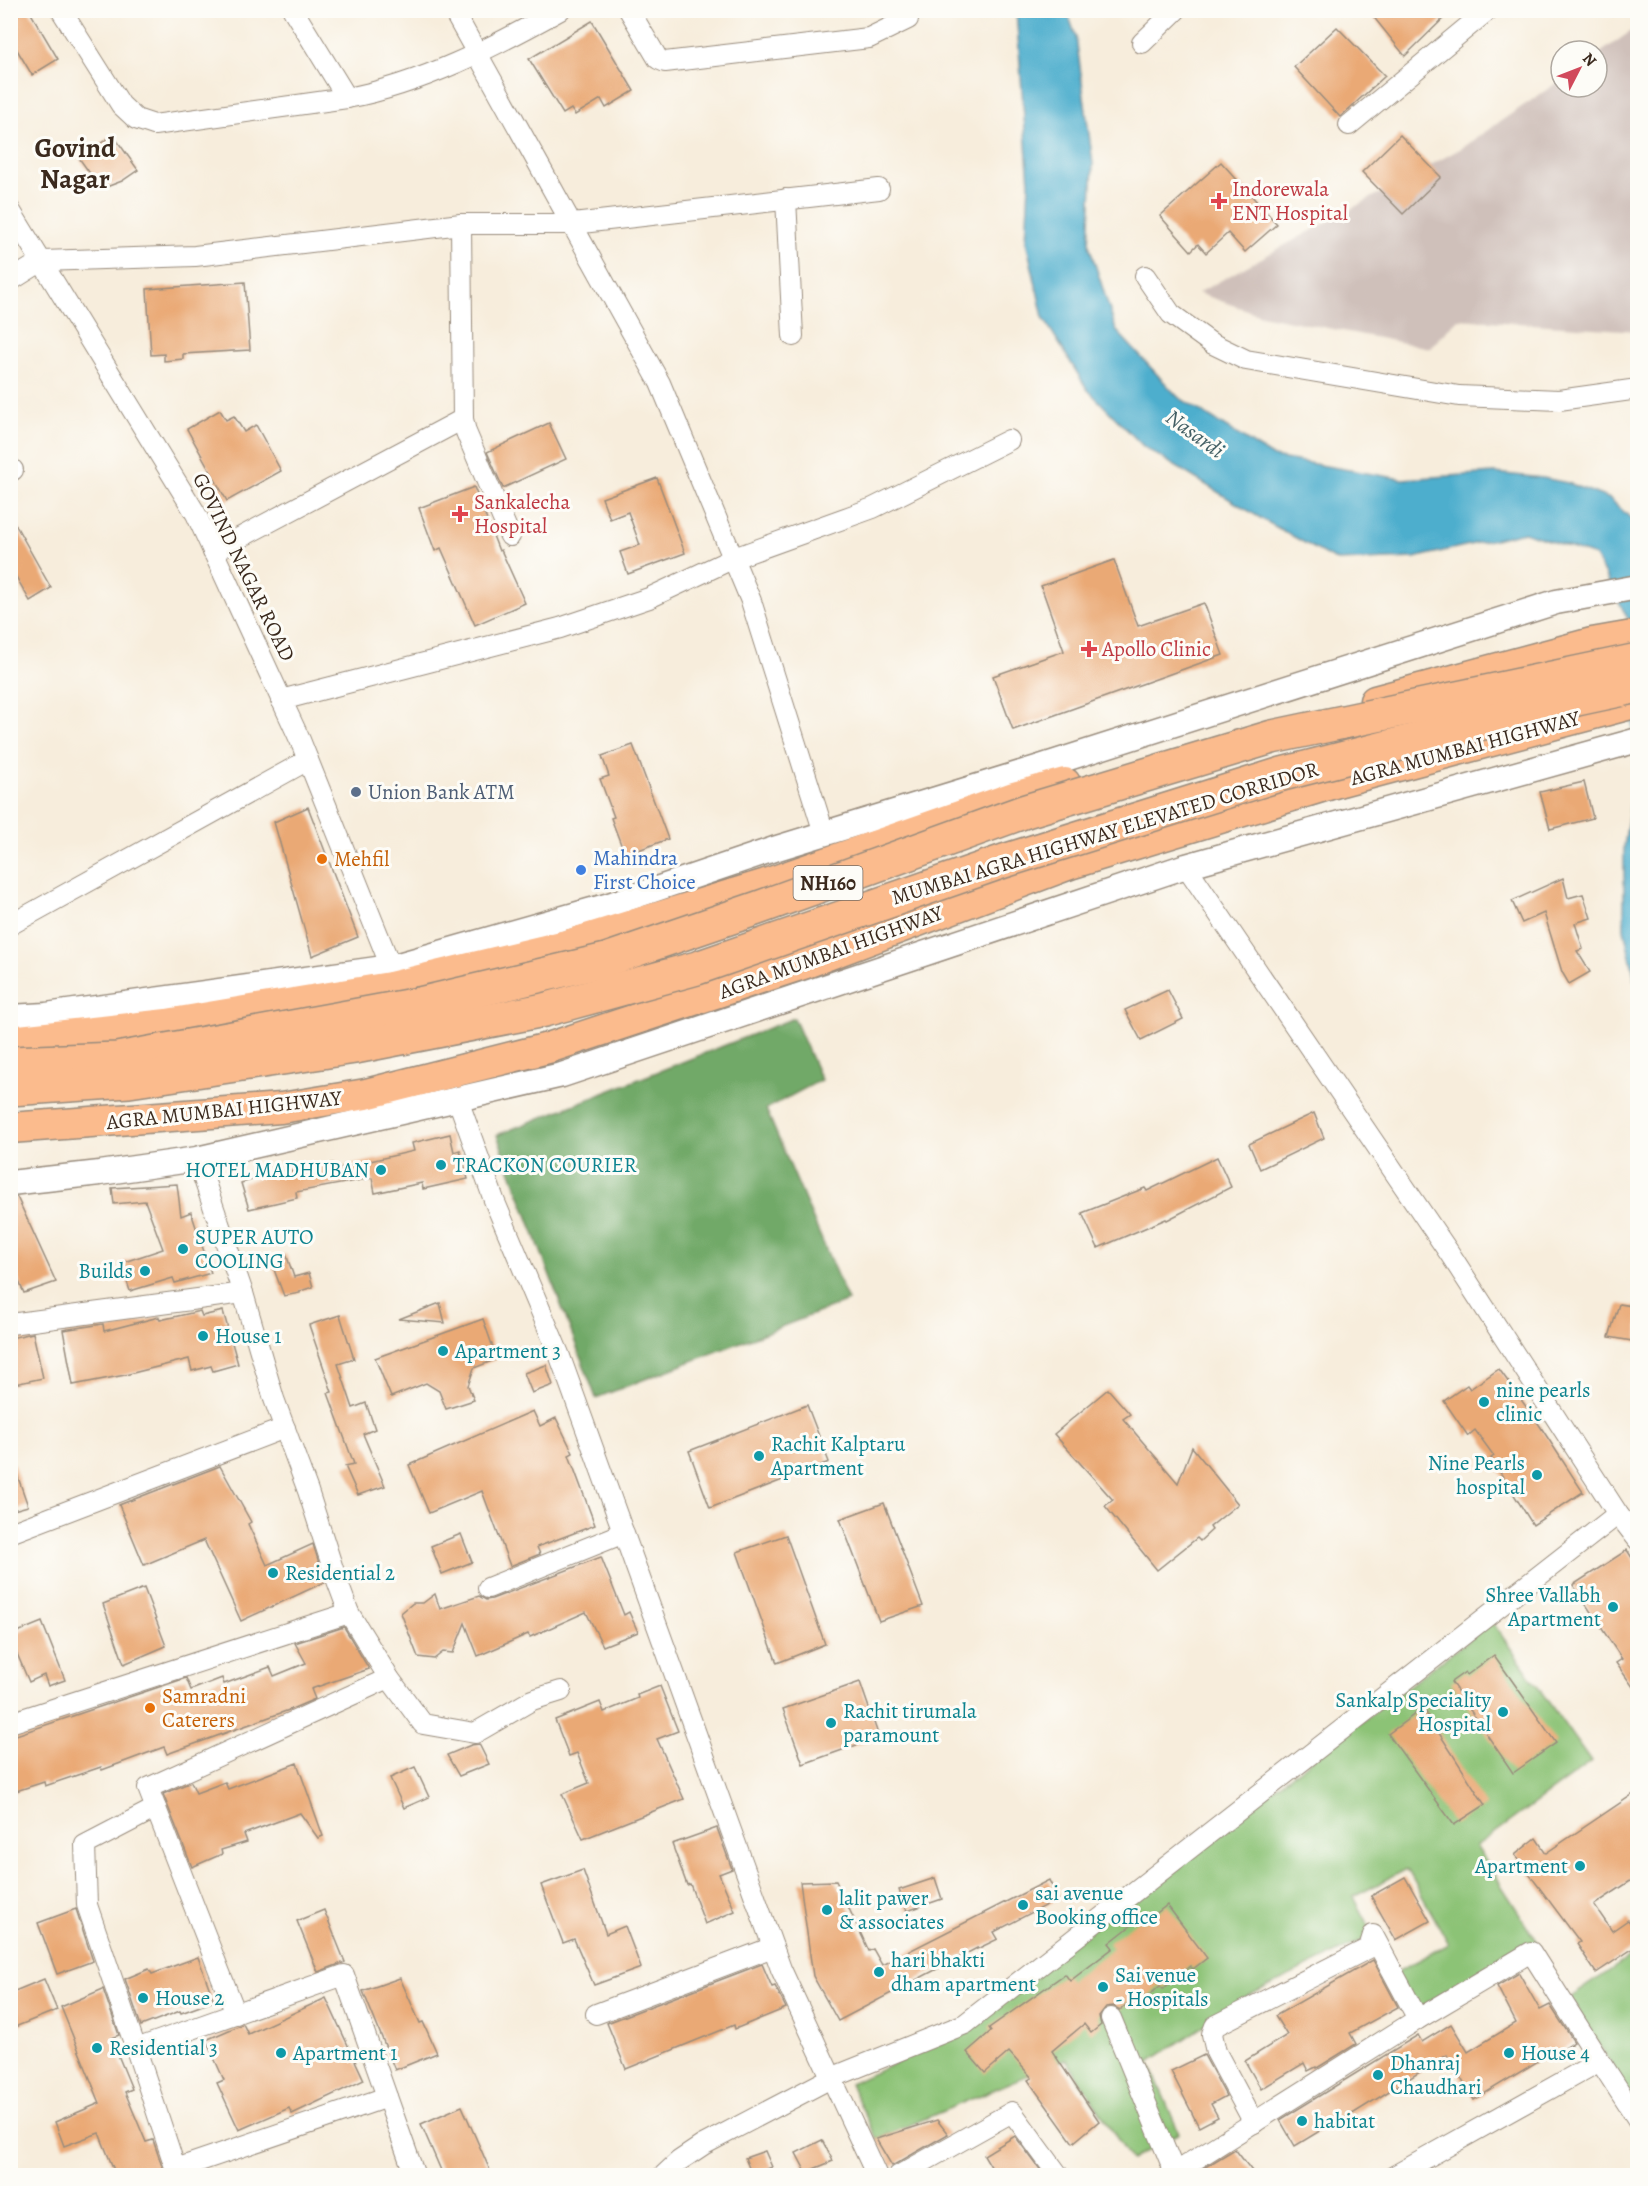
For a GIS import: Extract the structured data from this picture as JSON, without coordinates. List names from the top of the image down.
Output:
{
  "streets": {
    "highway": ["MUMBAI AGRA HIGHWAY ELEVATED CORRIDOR", "NH160"],
    "main road": ["AGRA MUMBAI HIGHWAY"],
    "street": ["GOVIND NAGAR ROAD"]
  },
  "districts": ["Govind Nagar"],
  "water": ["Nasardi"],
  "places": {
    "health": ["Indorewala ENT Hospital", "Sankalecha Hospital", "Apollo Clinic"],
    "other": [
      "Union Bank ATM",
      "Mehfil",
      "Mahindra First Choice",
      "TRACKON COURIER",
      "HOTEL MADHUBAN",
      "SUPER AUTO COOLING",
      "Builds",
      "House 1",
      "Apartment 3",
      "nine pearls clinic",
      "Rachit Kalptaru Apartment",
      "Nine Pearls hospital",
      "Residential 2",
      "Shree Vallabh Apartment",
      "Samradni Caterers",
      "Sankalp Speciality Hospital",
      "Rachit tirumala paramount",
      "Apartment",
      "sai avenue Booking office",
      "lalit pawer & associates",
      "hari bhakti dham apartment",
      "Sai venue - Hospitals",
      "House 2",
      "Residential 3",
      "Apartment 1",
      "House 4",
      "Dhanraj Chaudhari",
      "habitat"
    ]
  },
  "north": "top right"
}
